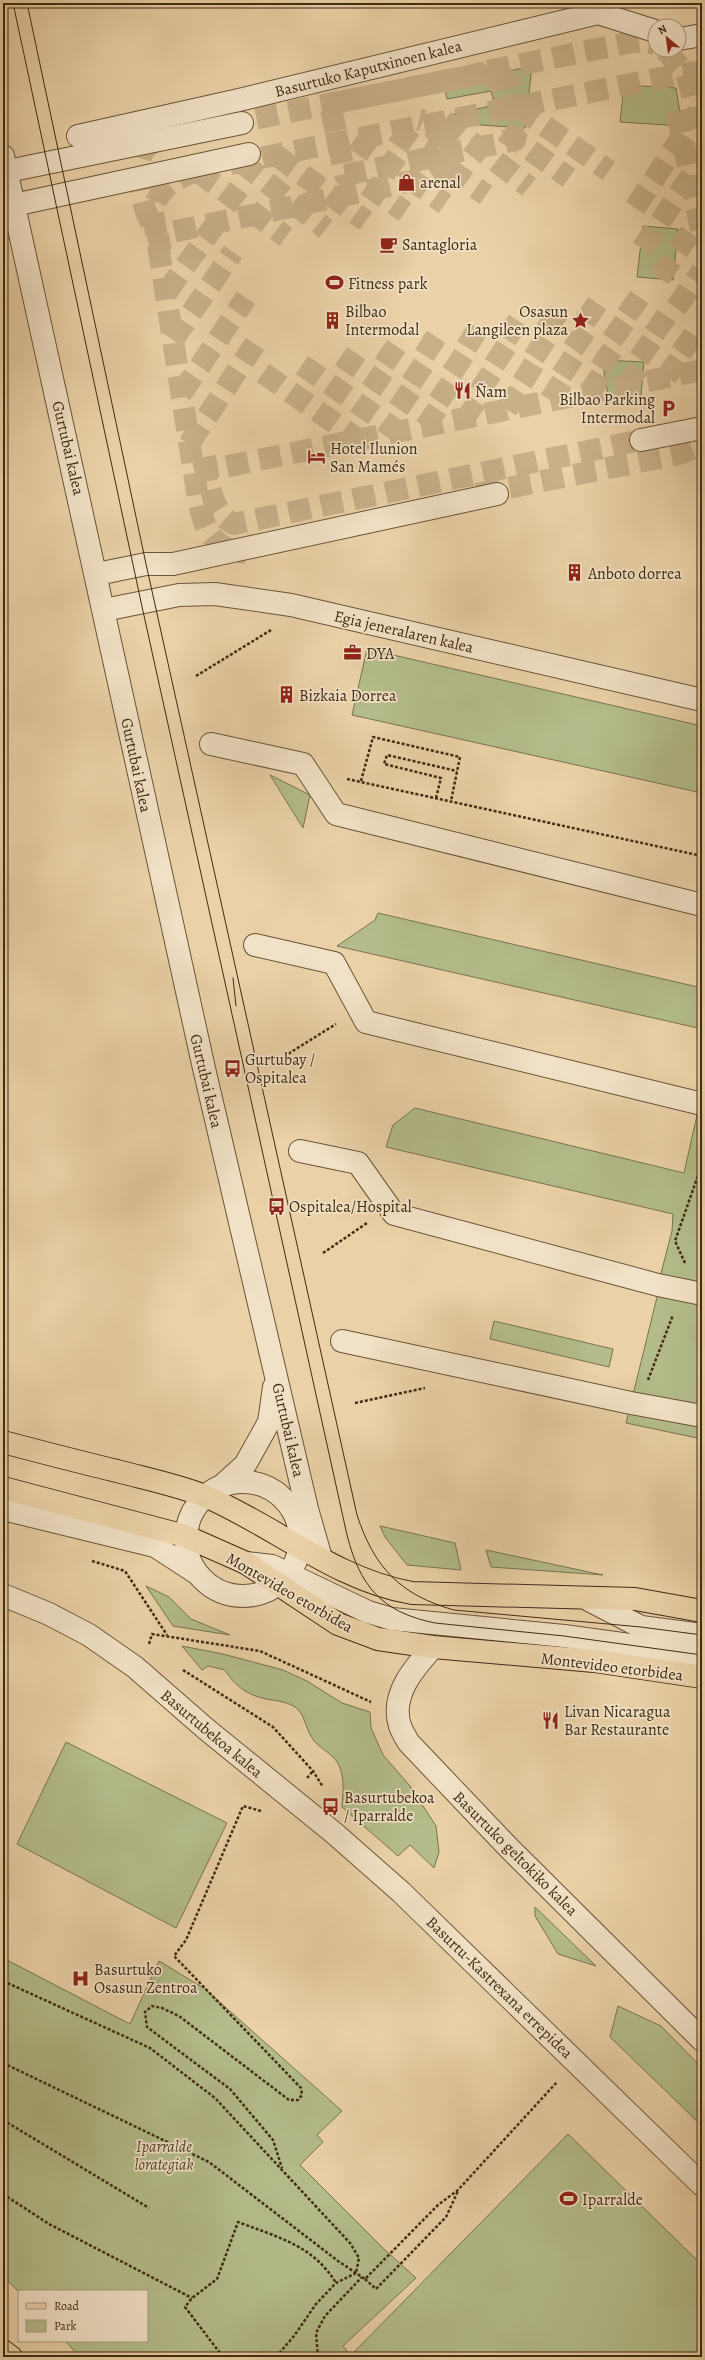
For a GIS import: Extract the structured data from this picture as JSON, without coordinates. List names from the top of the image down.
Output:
{
  "streets": {
    "main road": ["Montevideo etorbidea"],
    "street": [
      "Basurtuko Kaputxinoen kalea",
      "Gurtubai kalea",
      "Egia jeneralaren kalea",
      "Basurtubekoa kalea",
      "Basurtuko geltokiko kalea",
      "Basurtu-Kastrexana errepidea"
    ]
  },
  "crossings": [
    ["Gurtubai kalea", "Egia jeneralaren kalea"],
    ["Montevideo etorbidea", "Basurtuko geltokiko kalea"],
    ["Basurtubekoa kalea", "Basurtu-Kastrexana errepidea"]
  ],
  "parks": ["Iparralde lorategiak"],
  "places": {
    "shop": ["arenal"],
    "cafe": ["Santagloria"],
    "sports": ["Fitness park", "Iparralde"],
    "building": ["Bilbao Intermodal", "Anboto dorrea", "Bizkaia Dorrea"],
    "place": ["Osasun Langileen plaza"],
    "restaurant": ["Ñam", "Livan Nicaragua Bar Restaurante"],
    "parking": ["Bilbao Parking Intermodal"],
    "hotel": ["Hotel Ilunion San Mamés"],
    "office": ["DYA"],
    "bus stop": ["Gurtubay / Ospitalea", "Ospitalea/Hospital", "Basurtubekoa / Iparralde"],
    "hospital": ["Basurtuko Osasun Zentroa"]
  },
  "legend": ["Road", "Park"],
  "north": "top left"
}
